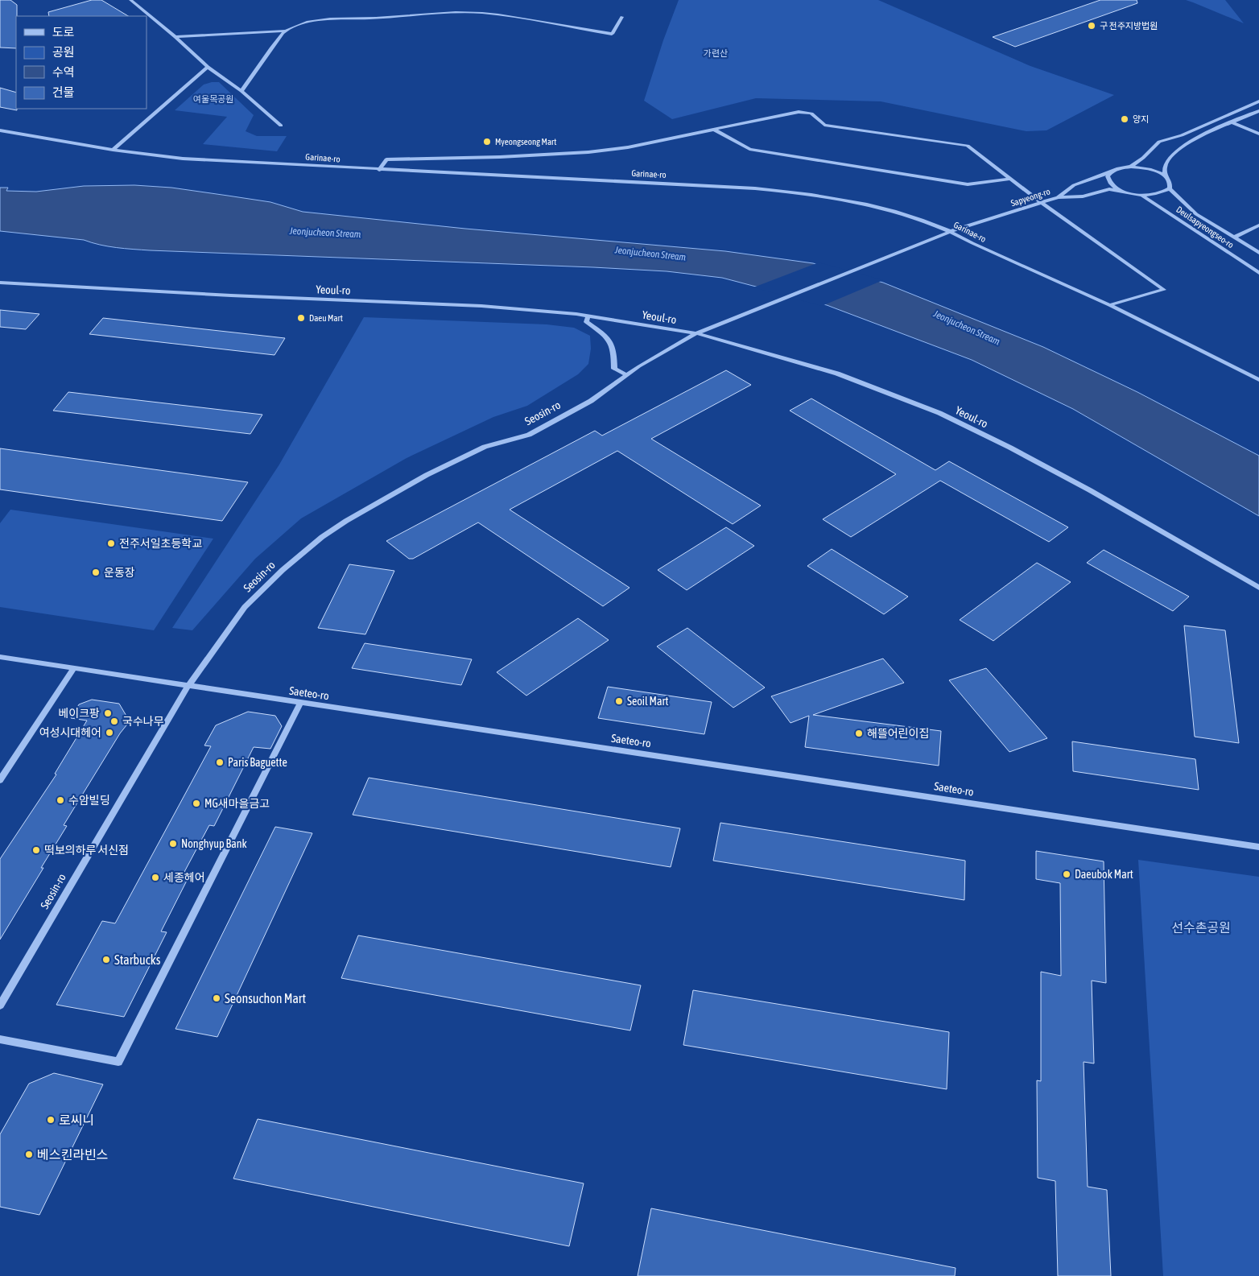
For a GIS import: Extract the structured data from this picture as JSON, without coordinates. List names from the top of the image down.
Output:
{
  "streets": {
    "street": [
      "Garinae-ro",
      "Sapyeong-ro",
      "Deulsapyeongseo-ro",
      "Yeoul-ro",
      "Seosin-ro",
      "Saeteo-ro"
    ]
  },
  "crossings": [
    ["Garinae-ro", "Sapyeong-ro"],
    ["Yeoul-ro", "Seosin-ro"],
    ["Seosin-ro", "Saeteo-ro"]
  ],
  "water": ["Jeonjucheon Stream"],
  "parks": ["가련산", "여울목공원", "선수촌공원"],
  "places": [
    "구 전주지방법원",
    "양지",
    "Myeongseong Mart",
    "Daeu Mart",
    "전주서일초등학교",
    "운동장",
    "Seoil Mart",
    "베이크팡",
    "국수나무",
    "여성시대헤어",
    "해뜰어린이집",
    "Paris Baguette",
    "수암빌딩",
    "MG새마을금고",
    "Nonghyup Bank",
    "떡보의하루 서신점",
    "Daeubok Mart",
    "세종헤어",
    "Starbucks",
    "Seonsuchon Mart",
    "로씨니",
    "베스킨라빈스"
  ],
  "legend": [
    "도로",
    "공원",
    "수역",
    "건물"
  ]
}
